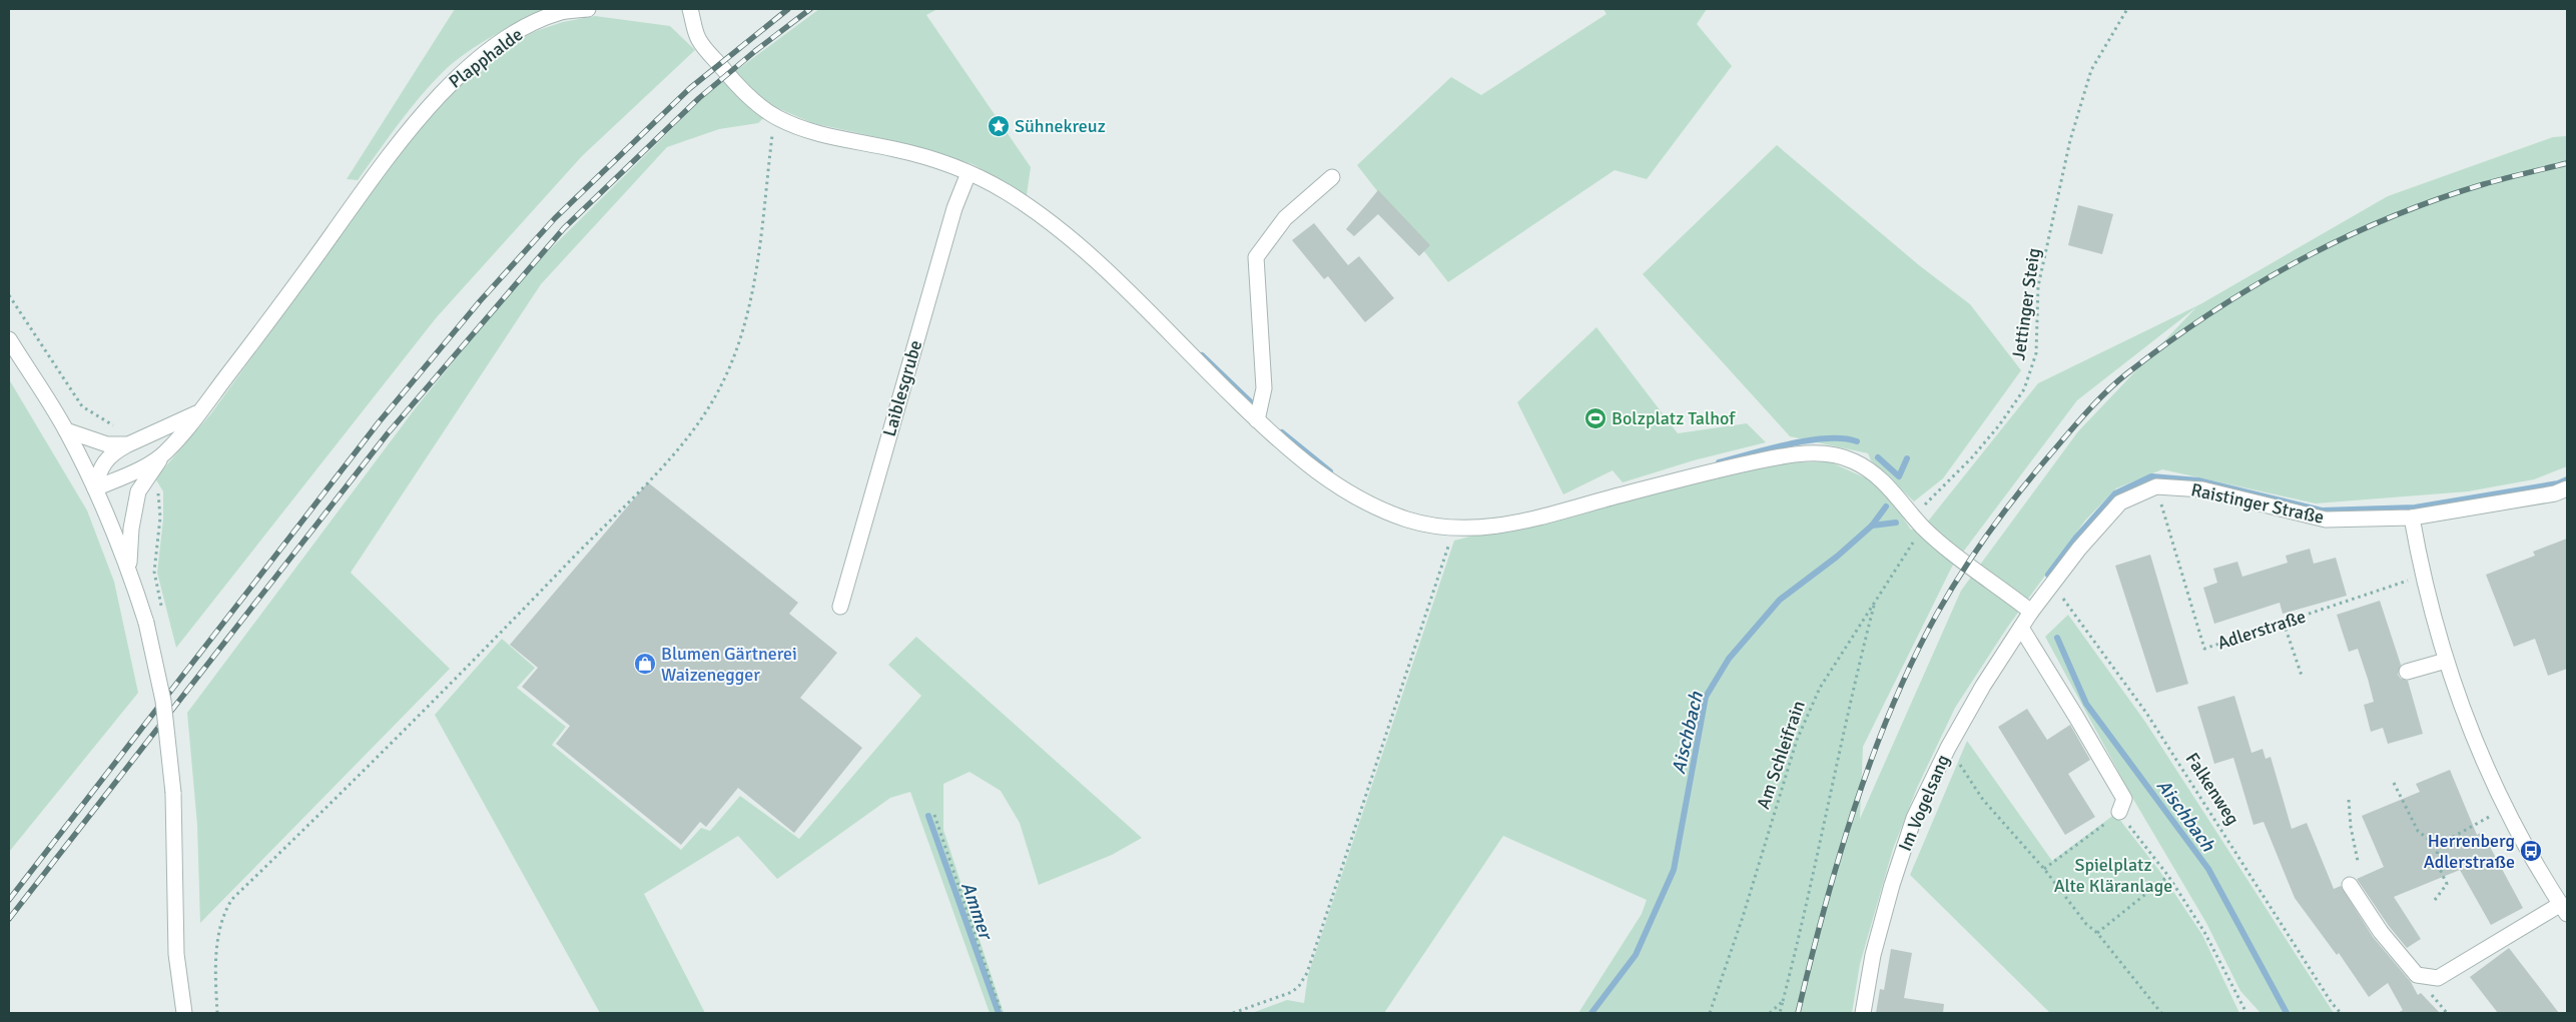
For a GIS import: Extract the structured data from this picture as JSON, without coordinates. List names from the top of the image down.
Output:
{
  "streets": {
    "street": [
      "Plapphalde",
      "Laiblesgrube",
      "Raistinger Straße",
      "Im Vogelsang"
    ],
    "path": [
      "Jettinger Steig",
      "Adlerstraße",
      "Am Schleifrain",
      "Falkenweg"
    ]
  },
  "crossings": [
    ["Raistinger Straße", "Adlerstraße"],
    ["Raistinger Straße", "Falkenweg"],
    ["Raistinger Straße", "Im Vogelsang"]
  ],
  "water": ["Aischbach", "Ammer"],
  "parks": ["Spielplatz Alte Kläranlage"],
  "places": {
    "place": ["Sühnekreuz"],
    "sports": ["Bolzplatz Talhof"],
    "shop": ["Blumen Gärtnerei Waizenegger"],
    "bus stop": ["Herrenberg Adlerstraße"]
  }
}
